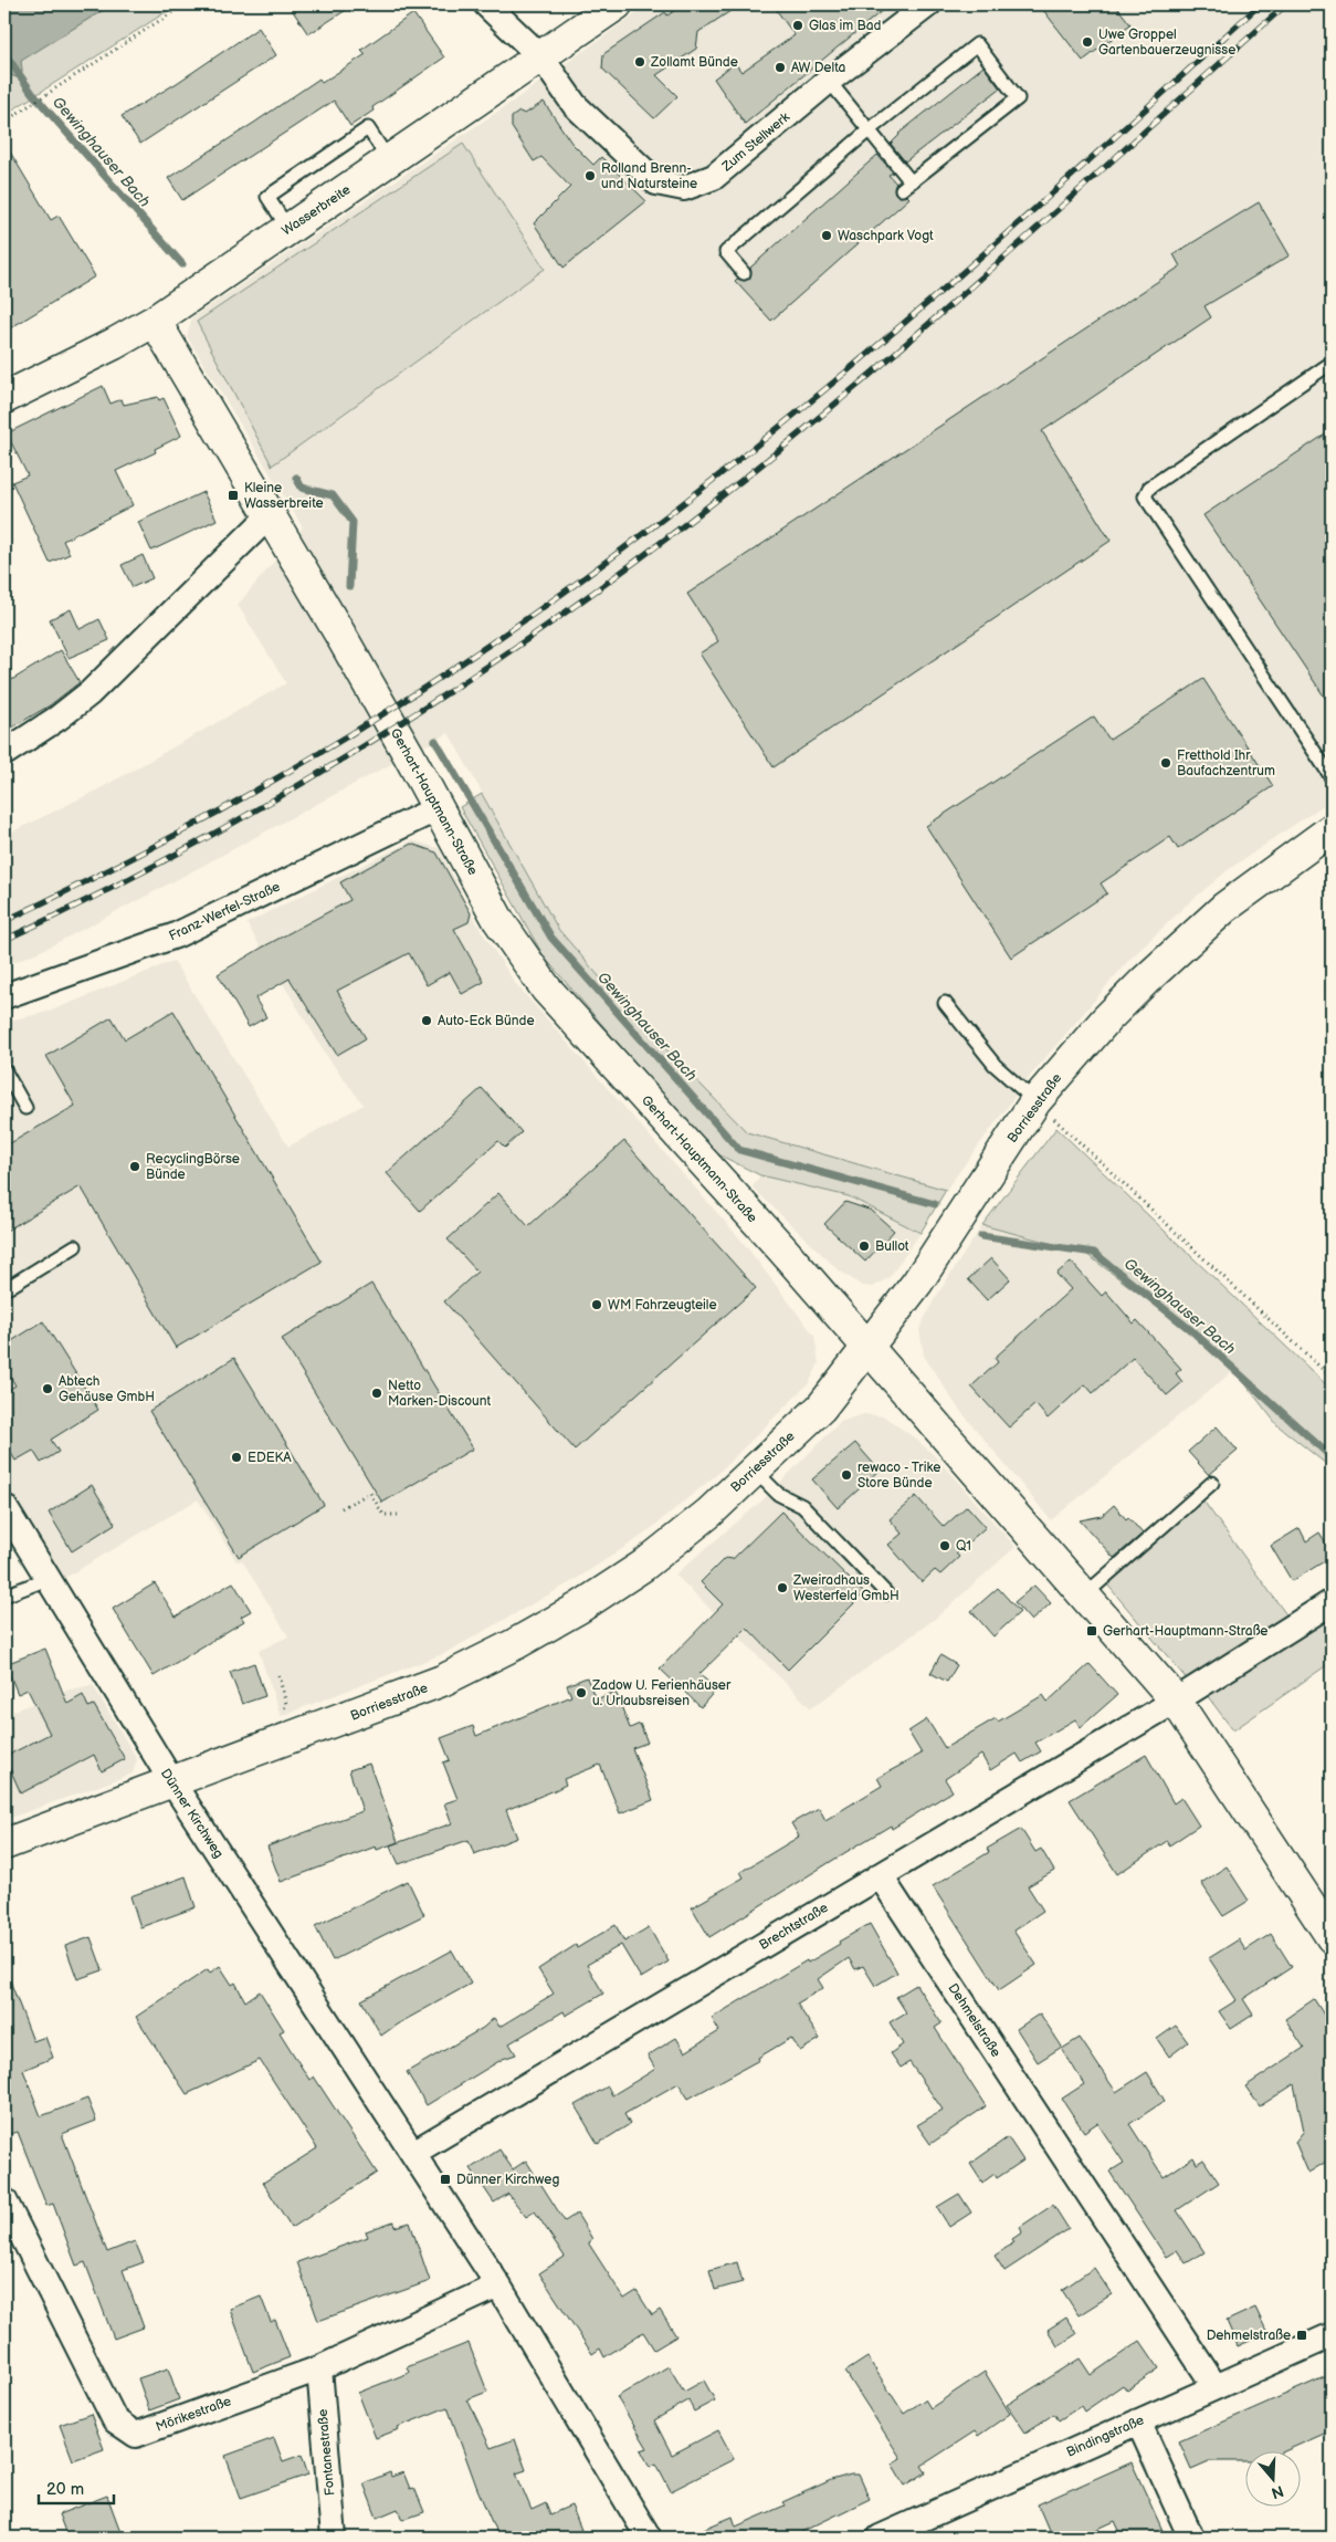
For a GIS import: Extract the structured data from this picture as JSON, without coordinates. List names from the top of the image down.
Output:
{
  "streets": {
    "main road": ["Wasserbreite", "Gerhart-Hauptmann-Straße", "Borriesstraße"],
    "street": [
      "Zum Stellwerk",
      "Franz-Werfel-Straße",
      "Dünner Kirchweg",
      "Brechtstraße",
      "Dehmelstraße",
      "Mörikestraße",
      "Bindingstraße",
      "Fontanestraße"
    ]
  },
  "crossings": [
    ["Zum Stellwerk", "Wasserbreite"],
    ["Wasserbreite", "Gerhart-Hauptmann-Straße"],
    ["Gerhart-Hauptmann-Straße", "Franz-Werfel-Straße"],
    ["Gerhart-Hauptmann-Straße", "Borriesstraße"],
    ["Gerhart-Hauptmann-Straße", "Brechtstraße"],
    ["Borriesstraße", "Dünner Kirchweg"],
    ["Dünner Kirchweg", "Brechtstraße"],
    ["Dünner Kirchweg", "Mörikestraße"],
    ["Brechtstraße", "Dehmelstraße"],
    ["Dehmelstraße", "Bindingstraße"],
    ["Mörikestraße", "Fontanestraße"]
  ],
  "water": ["Gewinghauser Bach"],
  "places": {
    "other": [
      "Glas im Bad",
      "Uwe Groppel Gartenbauerzeugnisse",
      "Zollamt Bünde",
      "AW Delta",
      "Rolland Brenn- und Natursteine",
      "Waschpark Vogt",
      "Fretthold Ihr Baufachzentrum",
      "Auto-Eck Bünde",
      "RecyclingBörse Bünde",
      "Bullot",
      "WM Fahrzeugteile",
      "Abtech Gehäuse GmbH",
      "Netto Marken-Discount",
      "EDEKA",
      "rewaco - Trike Store Bünde",
      "Q1",
      "Zweiradhaus Westerfeld GmbH",
      "Zadow U. Ferienhäuser u. Urlaubsreisen"
    ],
    "transit": [
      "Kleine Wasserbreite",
      "Gerhart-Hauptmann-Straße",
      "Dünner Kirchweg",
      "Dehmelstraße"
    ]
  },
  "scale_bar": "20 m",
  "north": "bottom"
}
